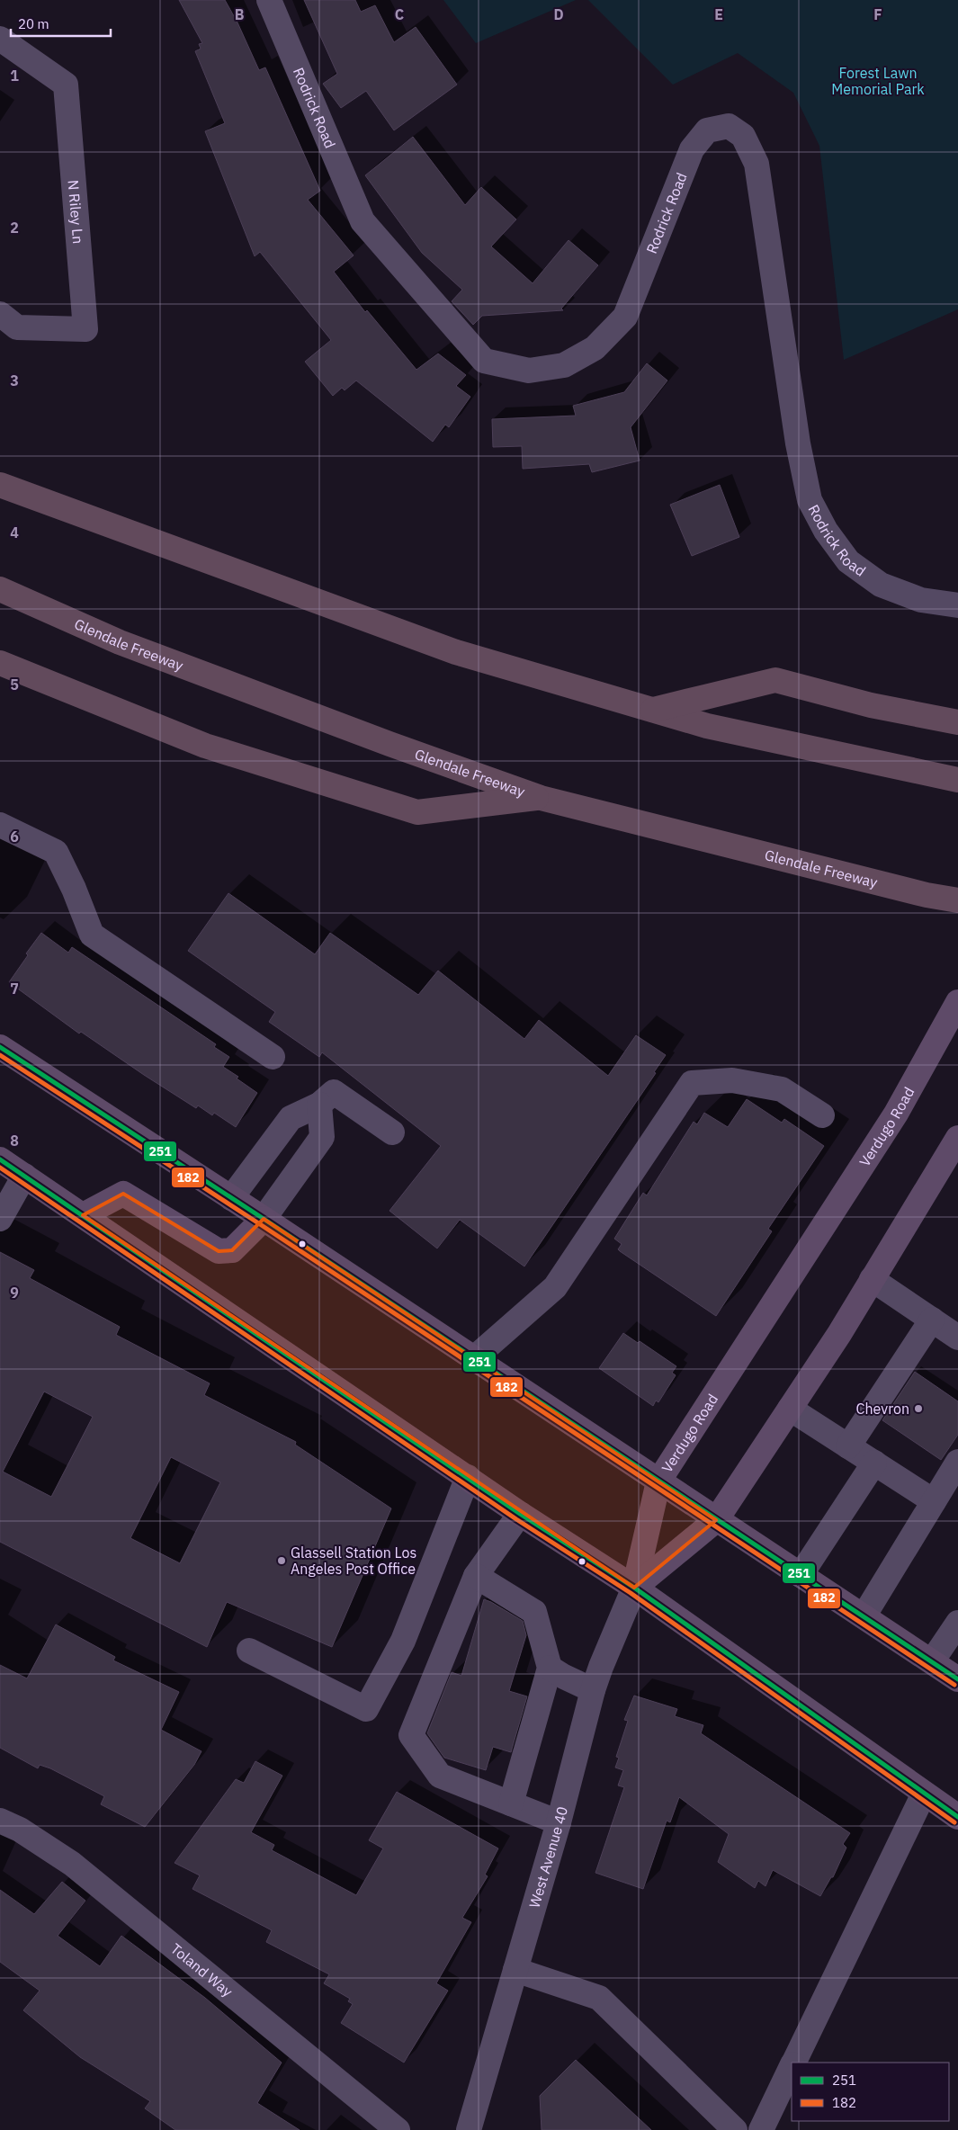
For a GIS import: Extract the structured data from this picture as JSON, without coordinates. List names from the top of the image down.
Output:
{
  "streets": {
    "highway": ["Glendale Freeway"],
    "main road": ["Verdugo Road"],
    "street": [
      "Rodrick Road",
      "N Riley Ln",
      "West Avenue 40",
      "Toland Way"
    ]
  },
  "crossings": [
    ["Verdugo Road", "West Avenue 40"]
  ],
  "parks": ["Forest Lawn Memorial Park"],
  "places": ["Chevron", "Glassell Station Los Angeles Post Office"],
  "lines": ["transit line 251", "transit line 182"],
  "legend": ["251", "182"],
  "scale_bar": "20 m",
  "grid": {
    "columns": [
      "B",
      "C",
      "D",
      "E",
      "F"
    ],
    "rows": [
      "1",
      "2",
      "3",
      "4",
      "5",
      "6",
      "7",
      "8",
      "9"
    ]
  }
}
